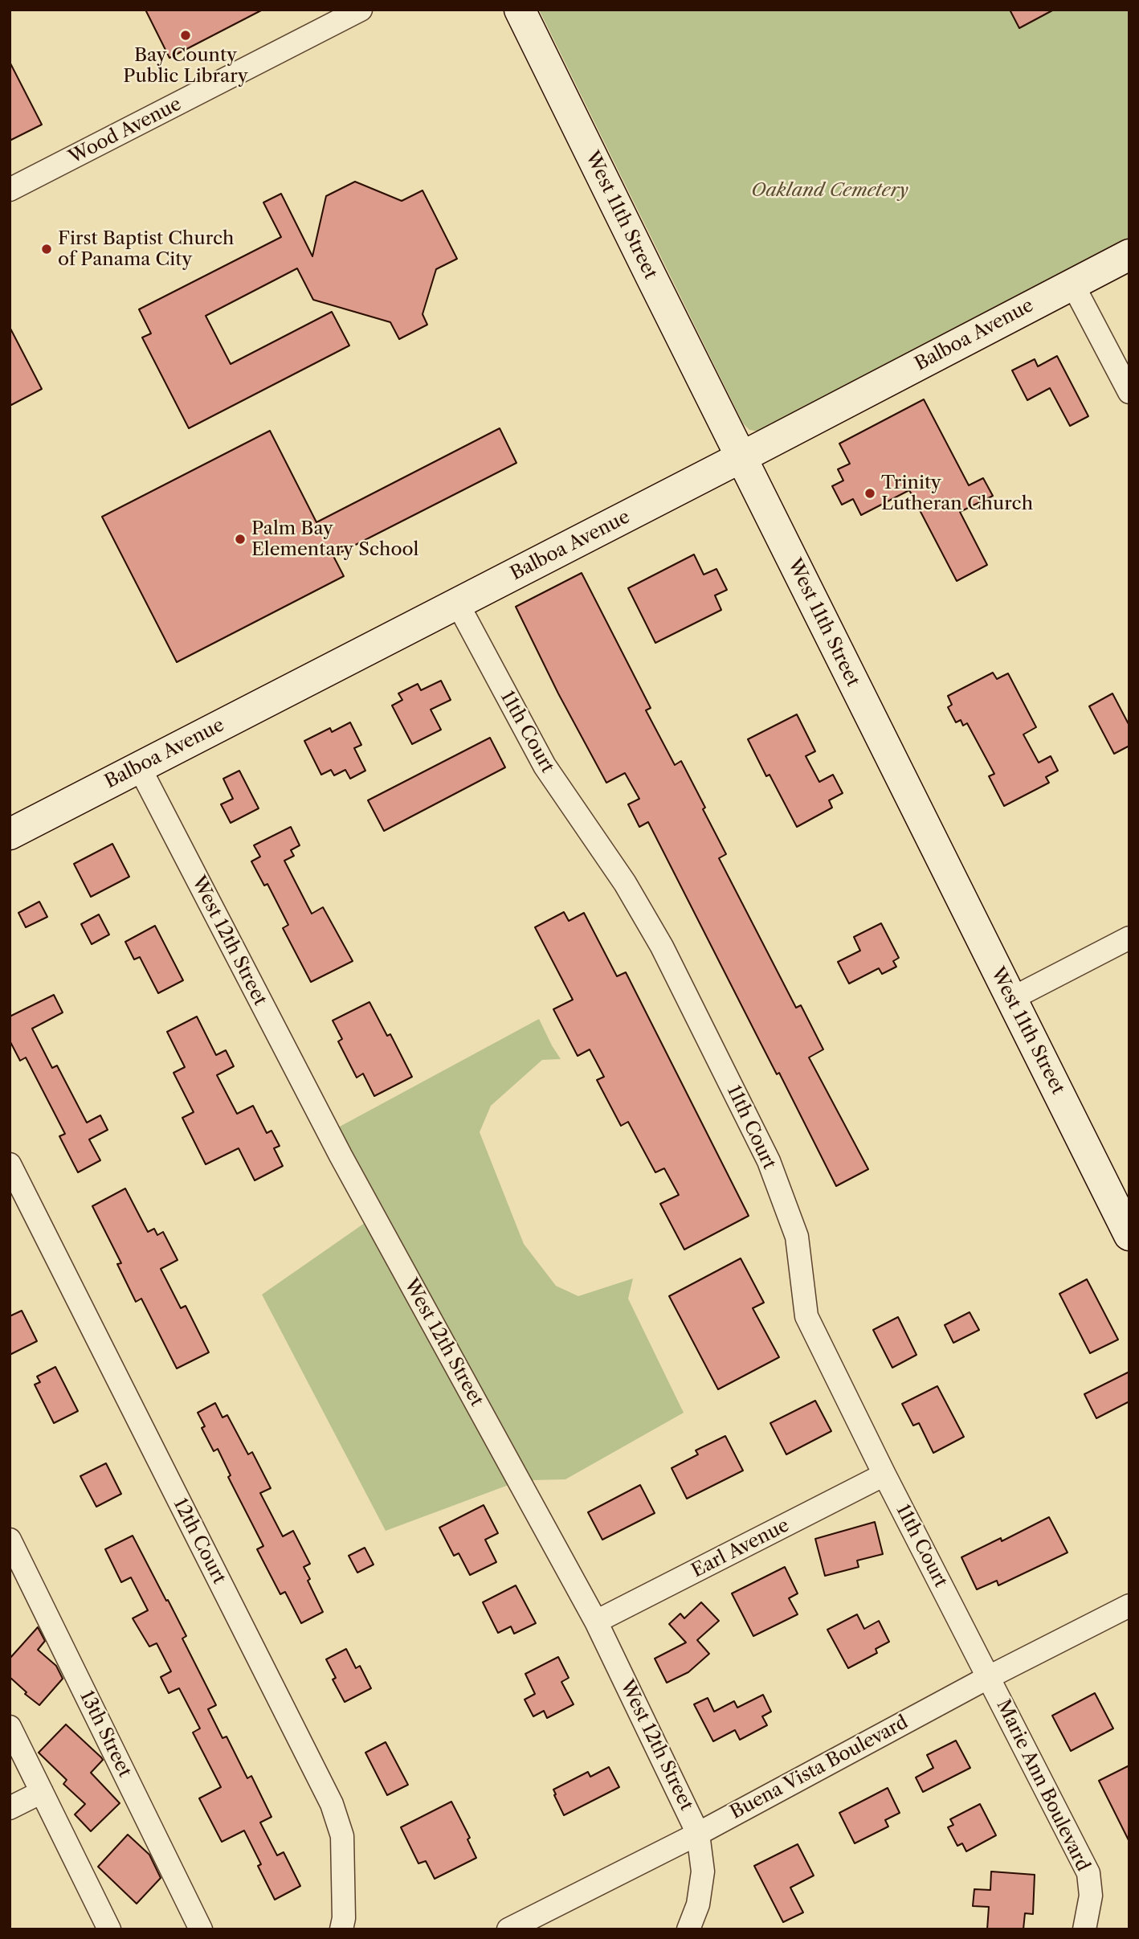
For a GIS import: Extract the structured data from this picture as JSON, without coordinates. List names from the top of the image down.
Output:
{
  "streets": {
    "main road": ["West 11th Street", "Balboa Avenue"],
    "street": [
      "Wood Avenue",
      "11th Court",
      "West 12th Street",
      "12th Court",
      "Earl Avenue",
      "13th Street",
      "Buena Vista Boulevard",
      "Marie Ann Boulevard"
    ]
  },
  "crossings": [
    ["West 11th Street", "Balboa Avenue"],
    ["Balboa Avenue", "11th Court"],
    ["Balboa Avenue", "West 12th Street"],
    ["11th Court", "Earl Avenue"],
    ["11th Court", "Buena Vista Boulevard"],
    ["11th Court", "Marie Ann Boulevard"],
    ["West 12th Street", "Earl Avenue"],
    ["West 12th Street", "Buena Vista Boulevard"],
    ["Buena Vista Boulevard", "Marie Ann Boulevard"]
  ],
  "parks": ["Oakland Cemetery"],
  "places": [
    "Bay County Public Library",
    "First Baptist Church of Panama City",
    "Trinity Lutheran Church",
    "Palm Bay Elementary School"
  ]
}
